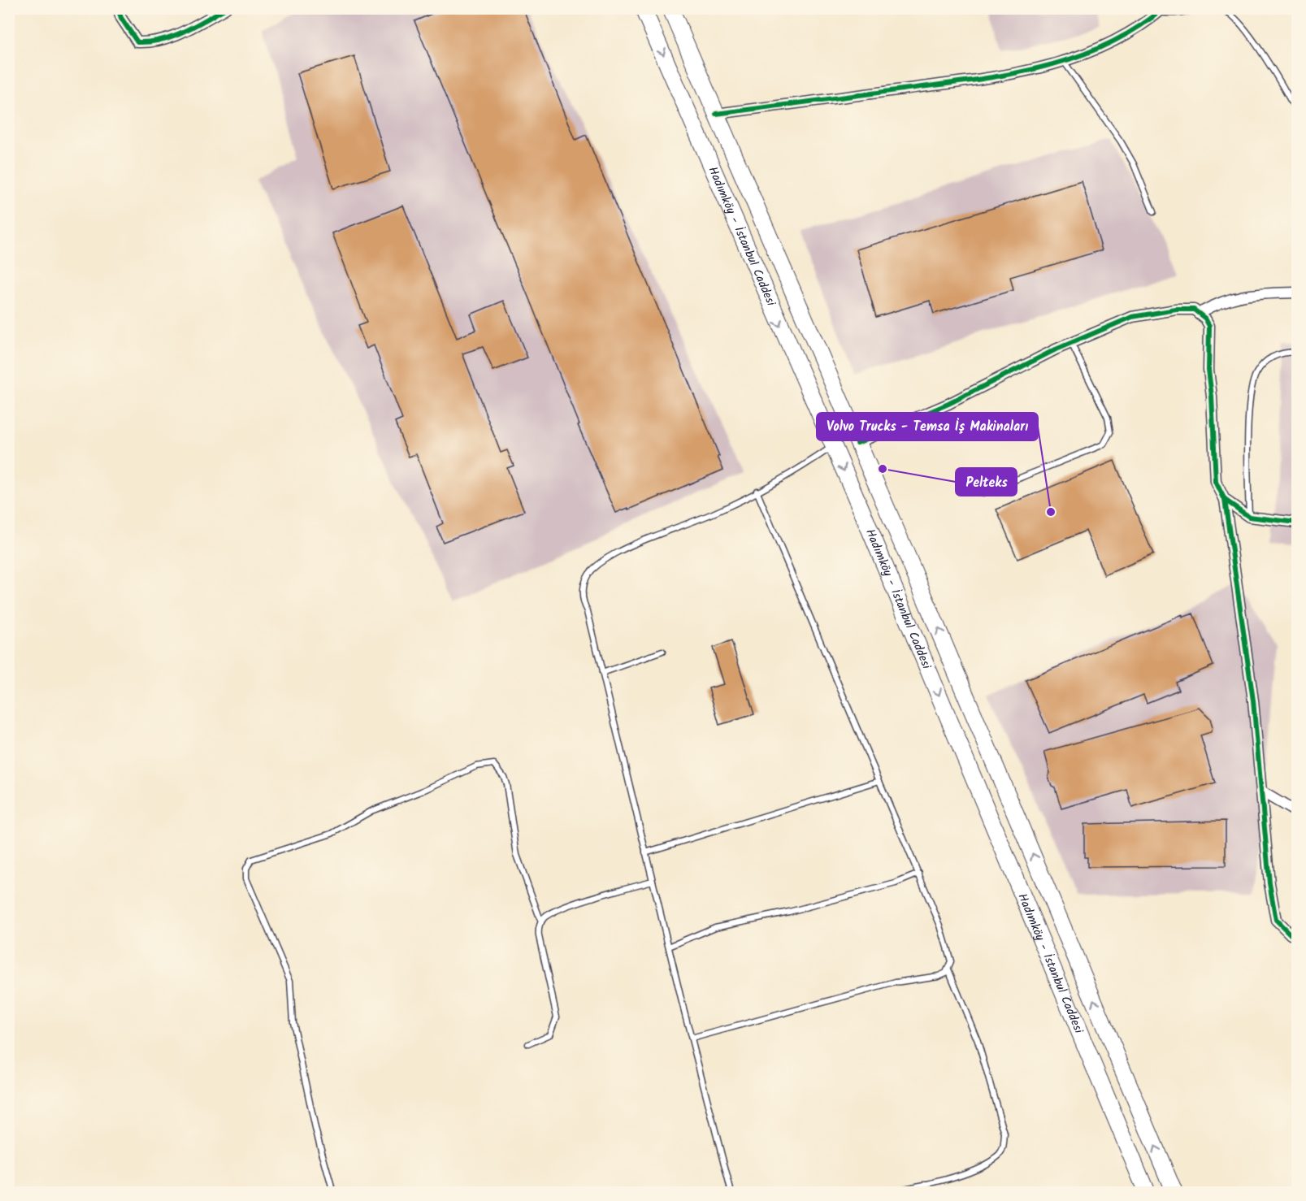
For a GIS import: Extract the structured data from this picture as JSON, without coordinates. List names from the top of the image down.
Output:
{
  "streets": {
    "main road": ["Hadımköy - İstanbul Caddesi"]
  },
  "places": ["Pelteks", "Volvo Trucks - Temsa İş Makinaları"]
}
